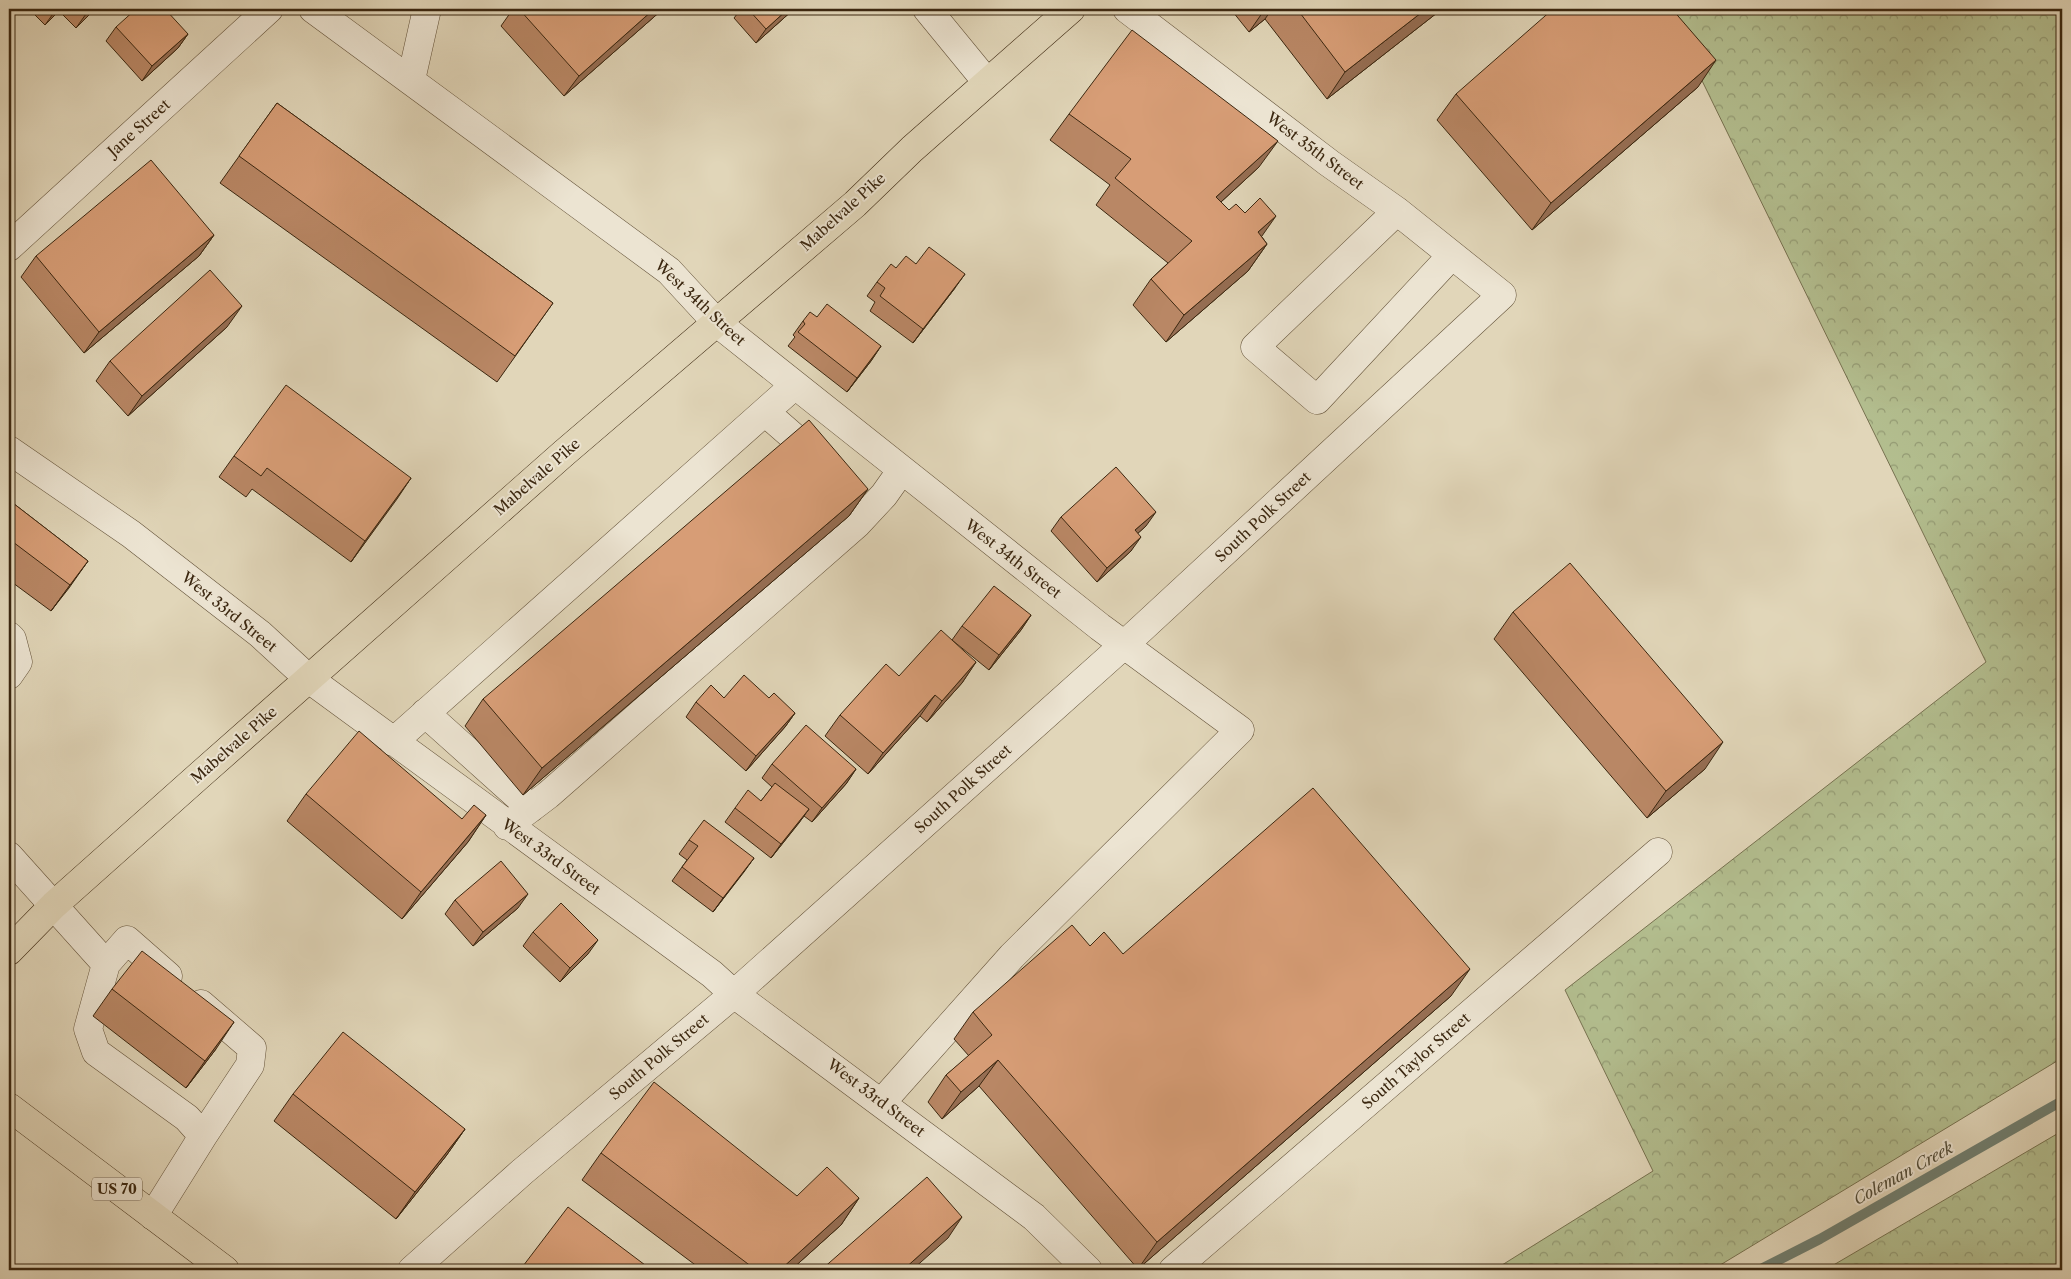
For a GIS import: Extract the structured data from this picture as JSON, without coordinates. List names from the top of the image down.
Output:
{
  "streets": {
    "main road": ["Mabelvale Pike", "US 70"],
    "street": [
      "Jane Street",
      "West 35th Street",
      "West 34th Street",
      "South Polk Street",
      "West 33rd Street",
      "South Taylor Street"
    ]
  },
  "crossings": [
    ["West 35th Street", "South Polk Street"],
    ["Mabelvale Pike", "West 34th Street"],
    ["Mabelvale Pike", "West 33rd Street"],
    ["West 34th Street", "South Polk Street"],
    ["West 34th Street", "West 33rd Street"],
    ["South Polk Street", "West 33rd Street"]
  ],
  "water": ["Coleman Creek"]
}
